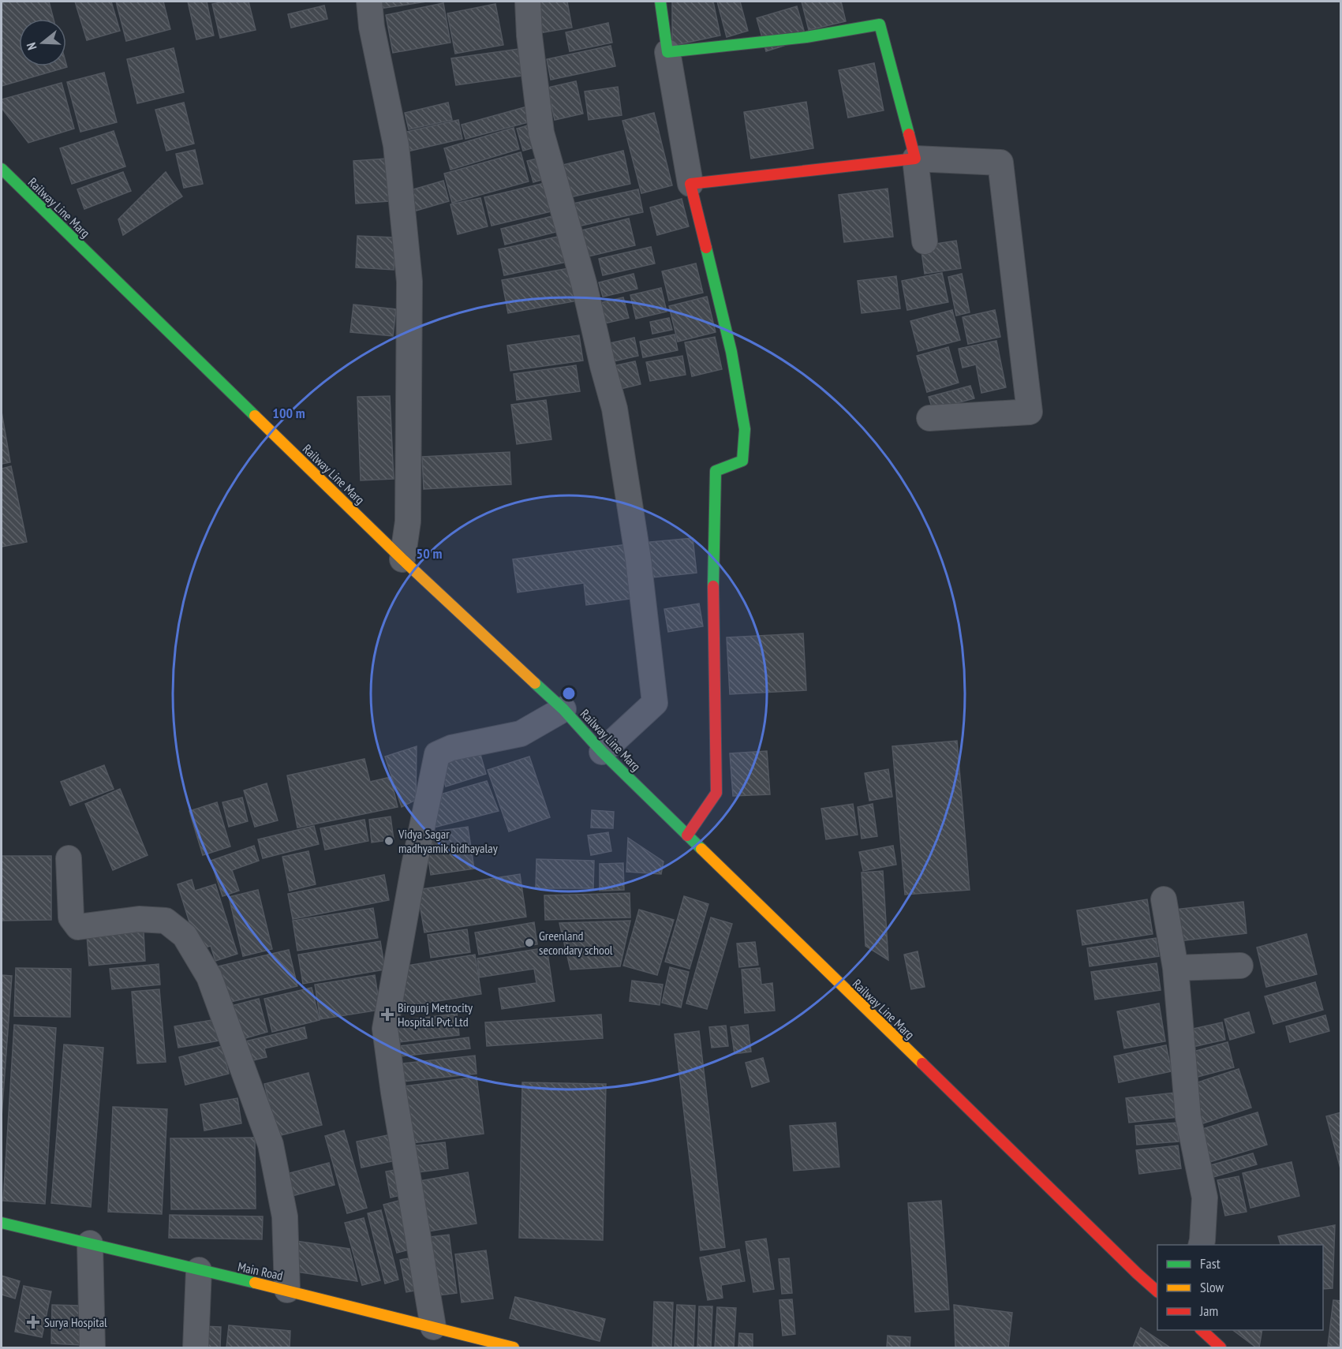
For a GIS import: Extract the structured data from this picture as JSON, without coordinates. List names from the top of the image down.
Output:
{
  "streets": {
    "main road": ["Railway Line Marg", "Main Road"]
  },
  "places": {
    "other": ["Vidya Sagar madhyamik bidhayalay", "Greenland secondary school"],
    "health": ["Birgunj Metrocity Hospital Pvt. Ltd", "Surya Hospital"]
  },
  "legend": ["Fast", "Slow", "Jam"],
  "north": "left",
  "rings": ["100 m", "50 m"]
}
